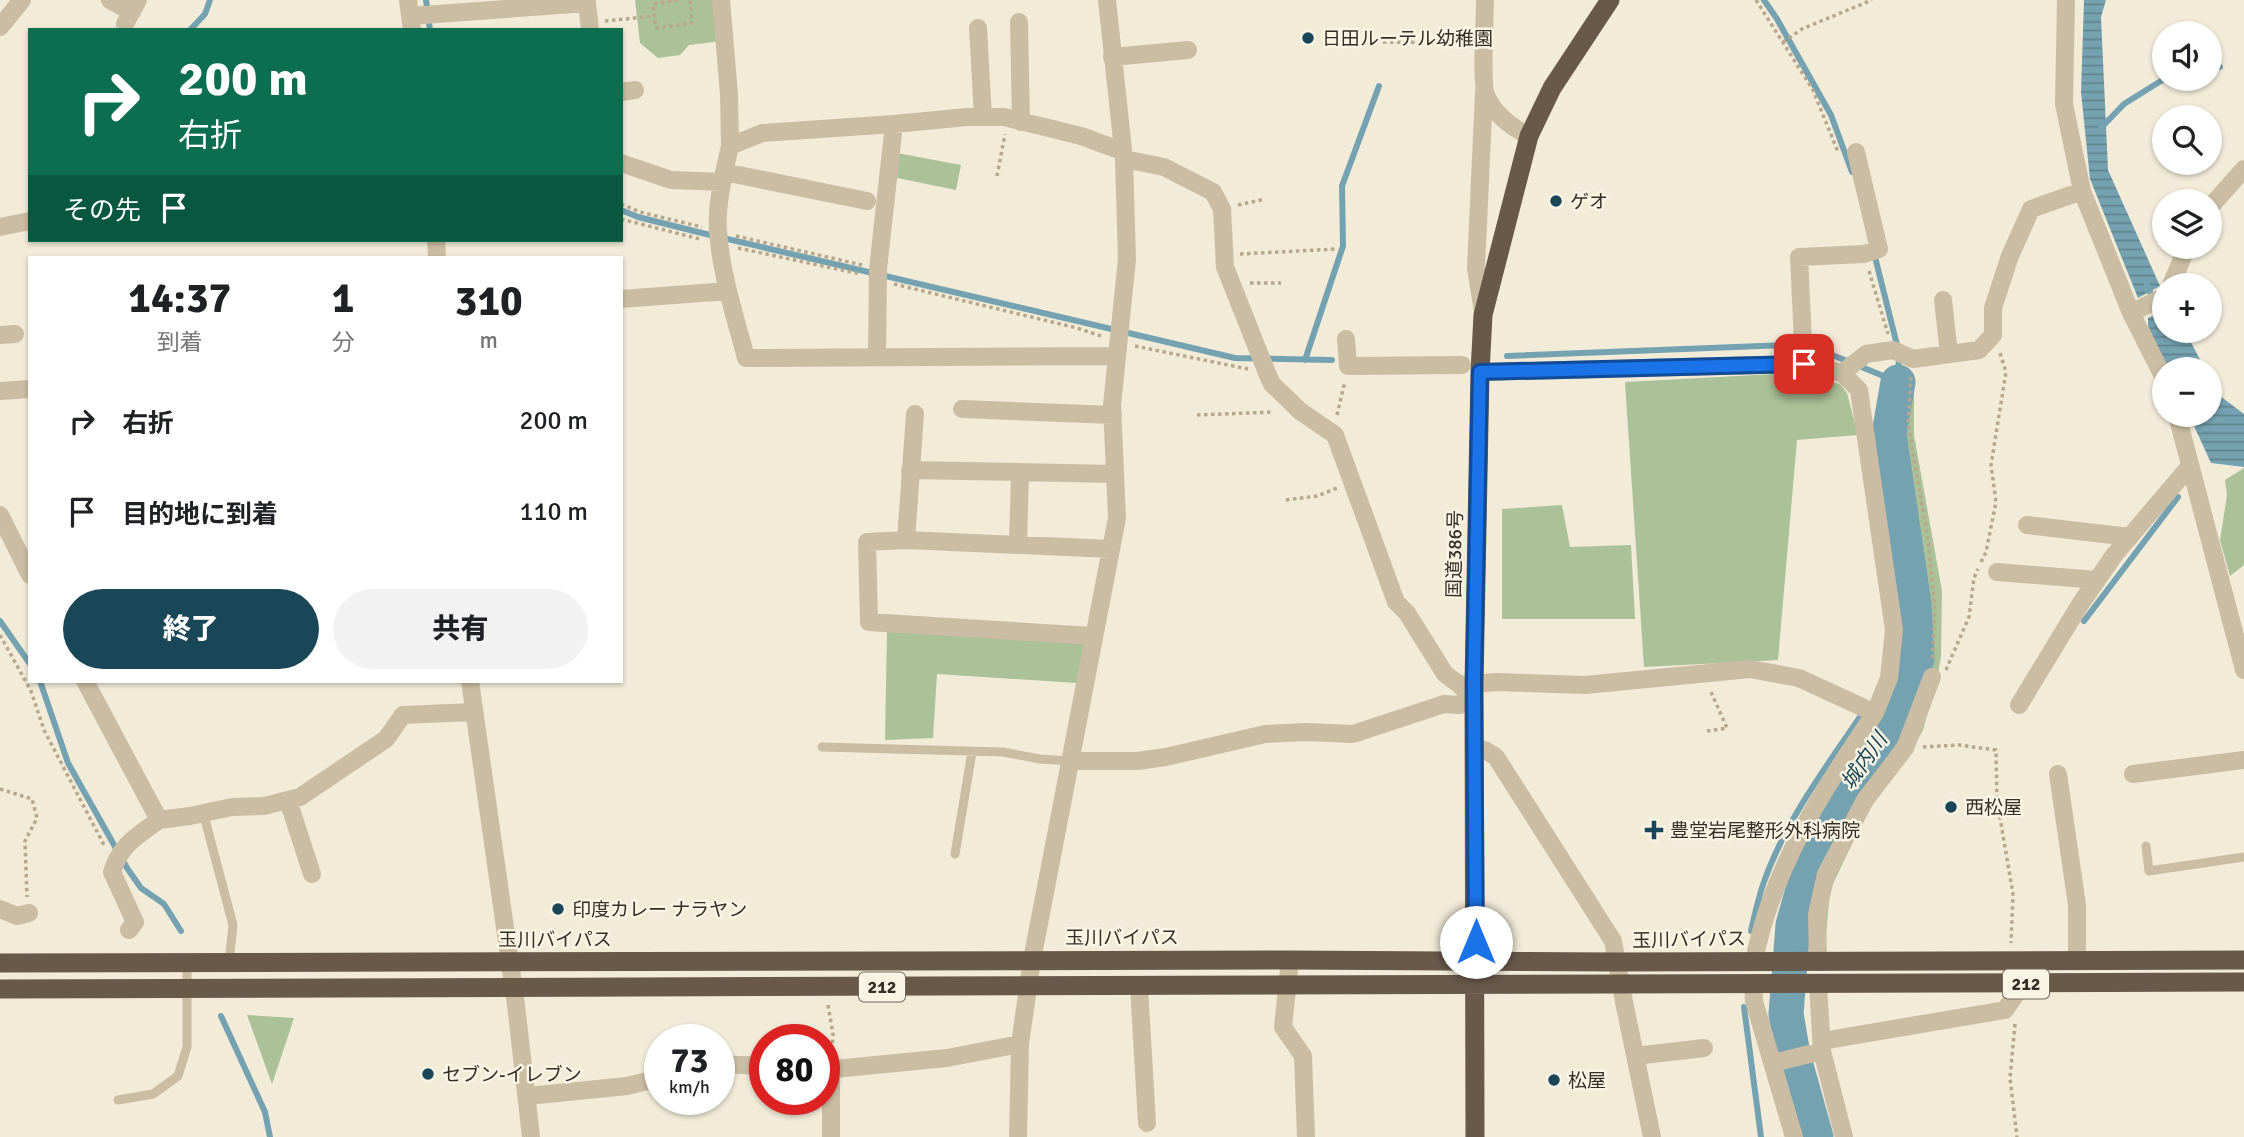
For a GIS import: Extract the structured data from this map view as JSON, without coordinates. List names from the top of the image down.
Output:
{
  "streets": {
    "highway": ["国道386号", "玉川バイパス", "212"]
  },
  "crossings": [
    ["国道386号", "玉川バイパス"],
    ["国道386号", "212"]
  ],
  "water": ["城内川"],
  "places": {
    "other": [
      "日田ルーテル幼稚園",
      "ゲオ",
      "西松屋",
      "印度カレー ナラヤン",
      "セブン-イレブン",
      "松屋"
    ],
    "health": ["豊堂岩尾整形外科病院"]
  },
  "page": {
    "map_buttons": ["+", "−"],
    "turn": ["200 m", "右折"],
    "then": "その先",
    "eta": [
      "14:37",
      "到着",
      "1",
      "分",
      "310",
      "m"
    ],
    "list": [
      {
        "name": "右折",
        "value": "200 m"
      },
      {
        "name": "目的地に到着",
        "value": "110 m"
      }
    ],
    "buttons": ["終了", "共有"],
    "speed": "73 km/h",
    "limit": "80"
  }
}
